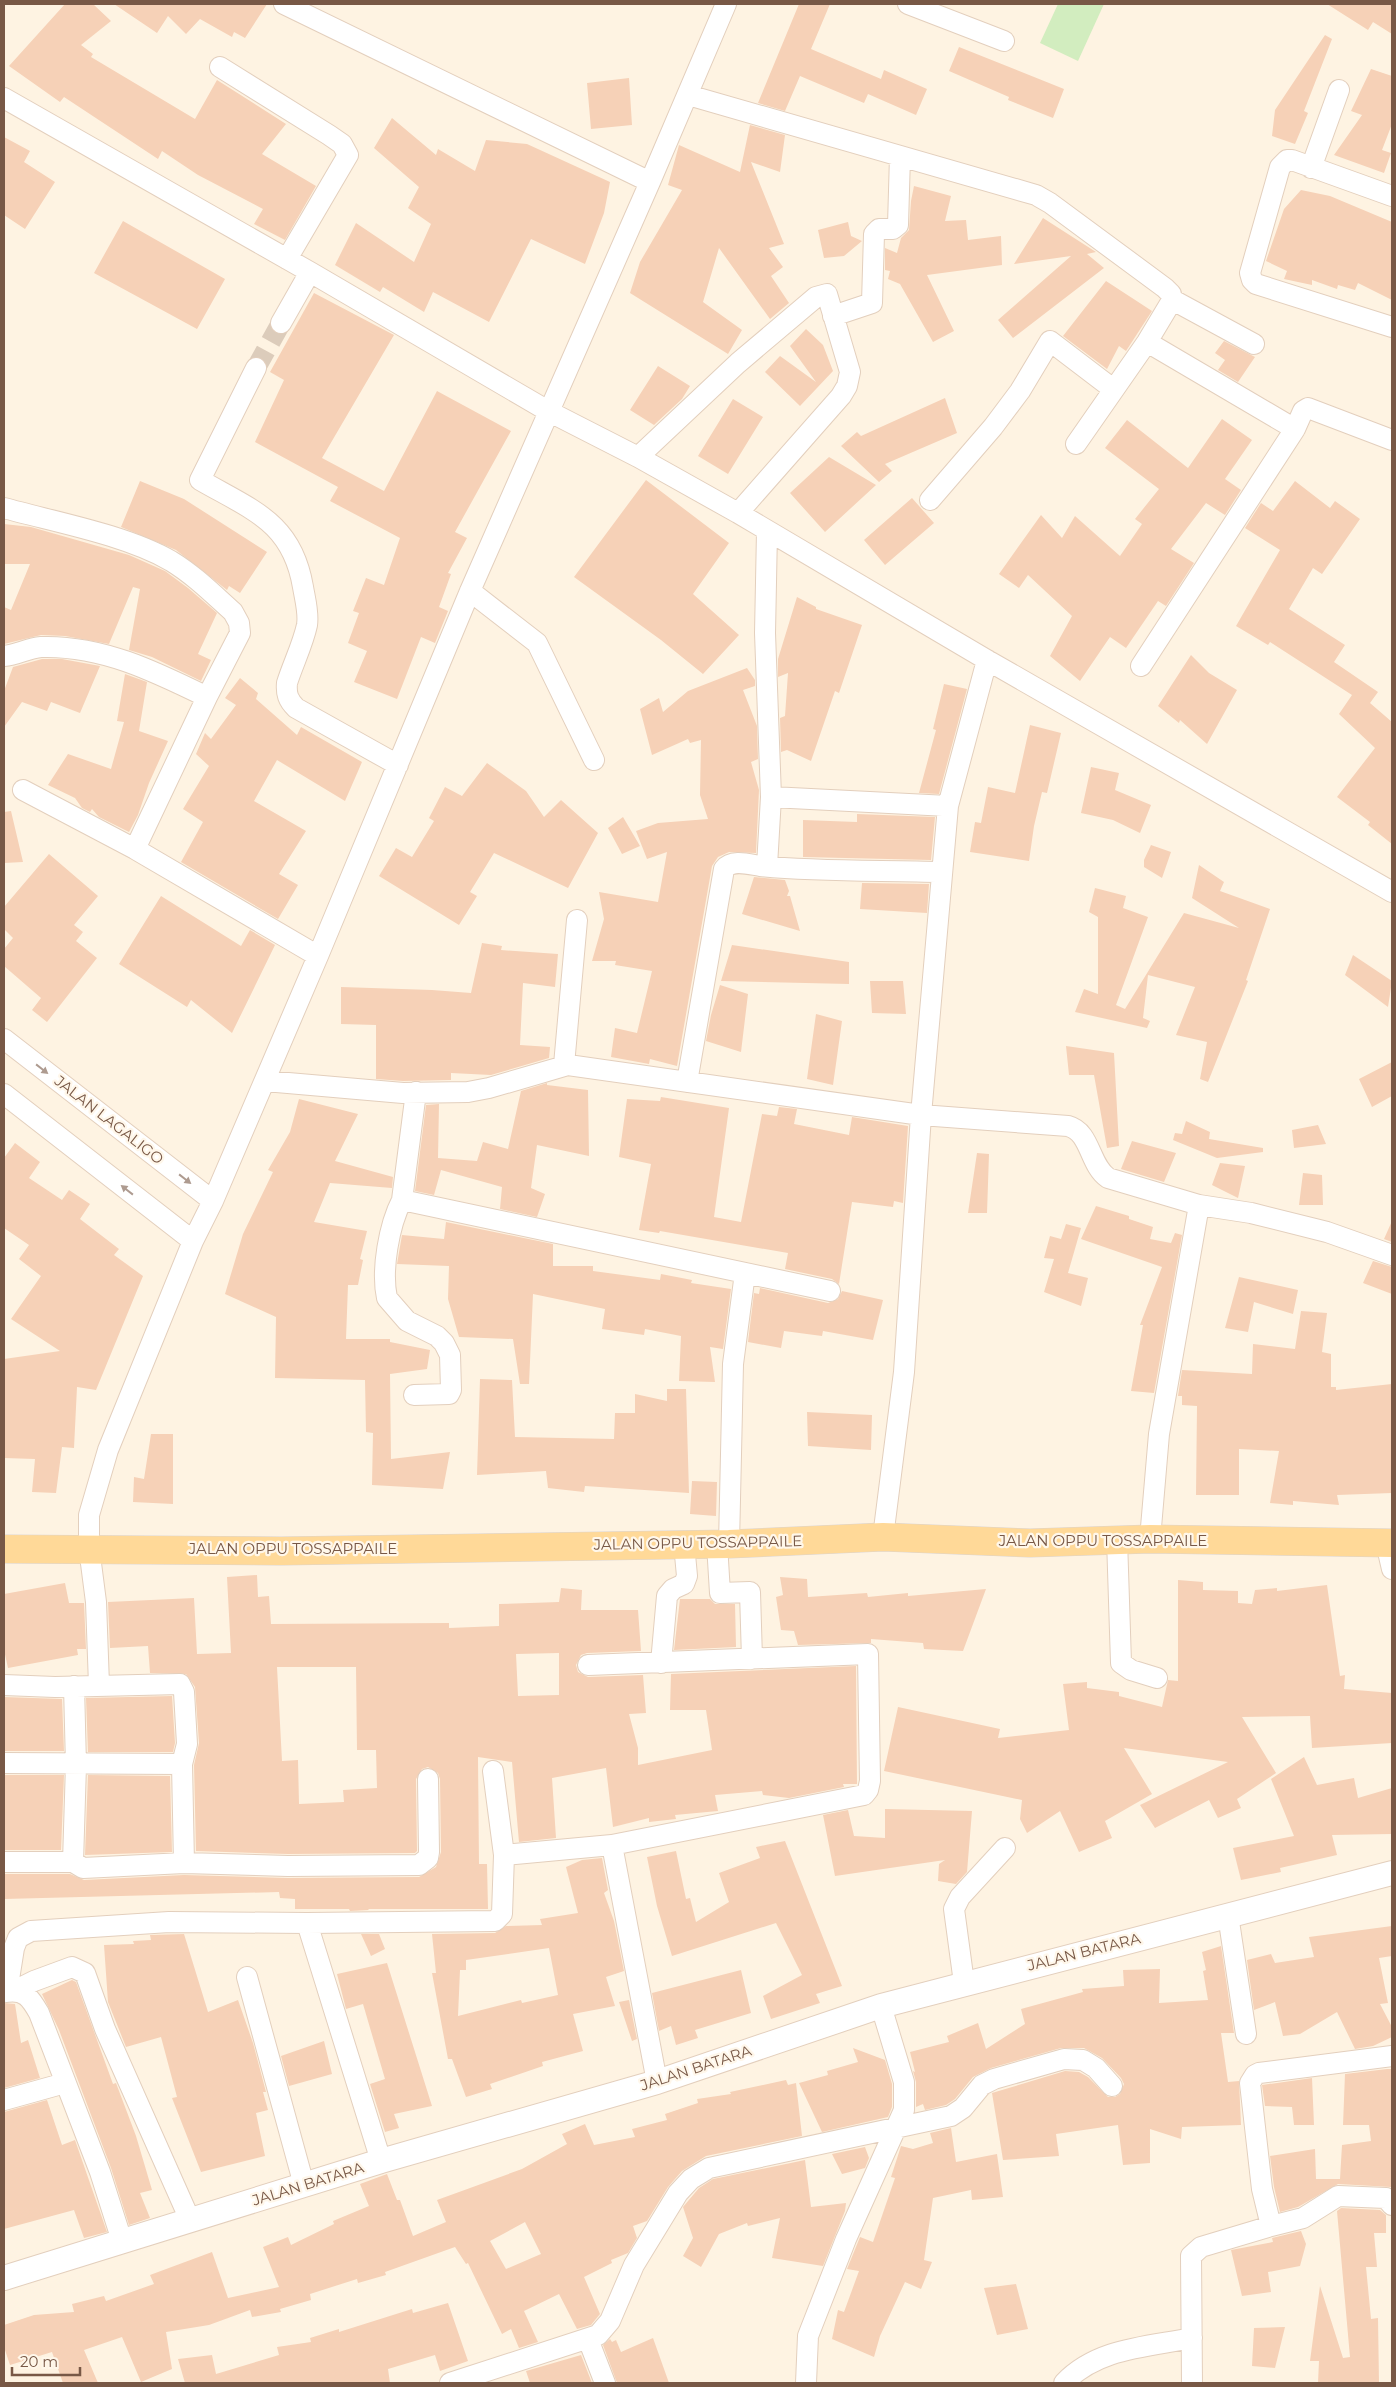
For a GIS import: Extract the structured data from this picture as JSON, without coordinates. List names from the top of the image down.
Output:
{
  "streets": {
    "main road": ["JALAN OPPU TOSSAPPAILE"],
    "street": ["JALAN LAGALIGO", "JALAN BATARA"]
  },
  "scale_bar": "20 m"
}
